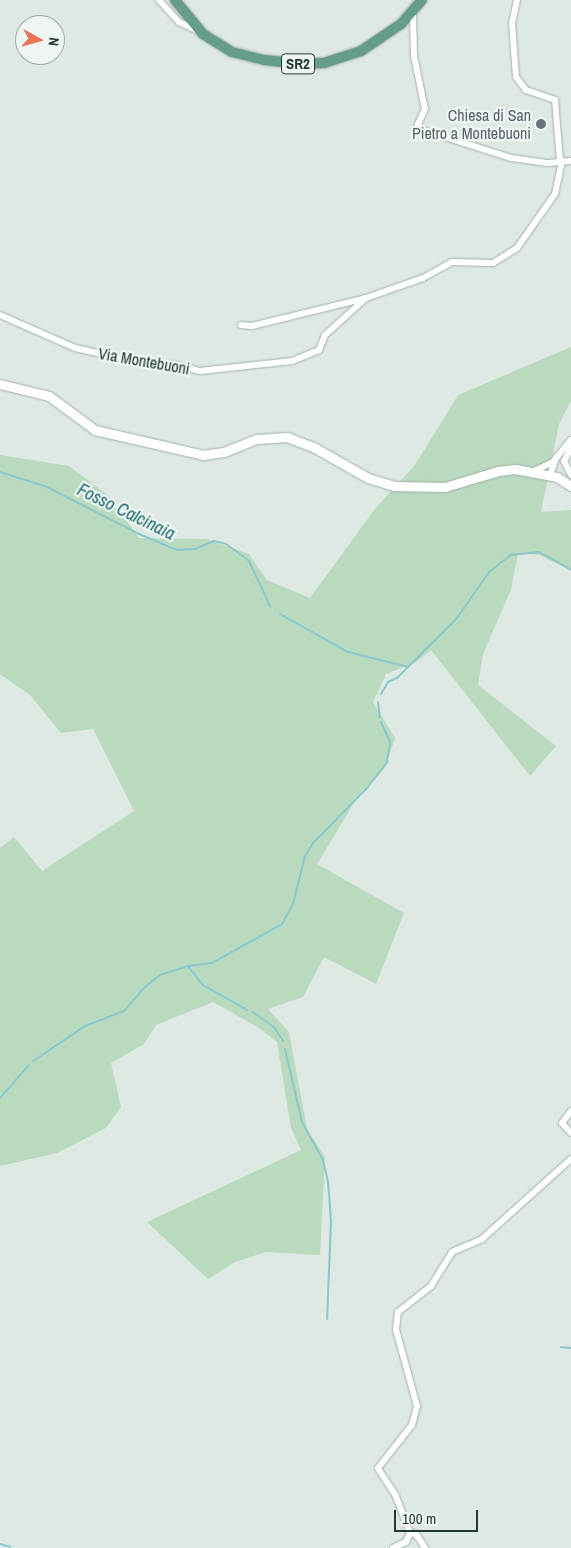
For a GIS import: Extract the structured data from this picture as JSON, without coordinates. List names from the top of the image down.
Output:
{
  "streets": {
    "main road": ["SR2"],
    "street": ["Via Montebuoni"]
  },
  "water": ["Fosso Calcinaia"],
  "places": ["Chiesa di San Pietro a Montebuoni"],
  "scale_bar": "100 m",
  "north": "right"
}
